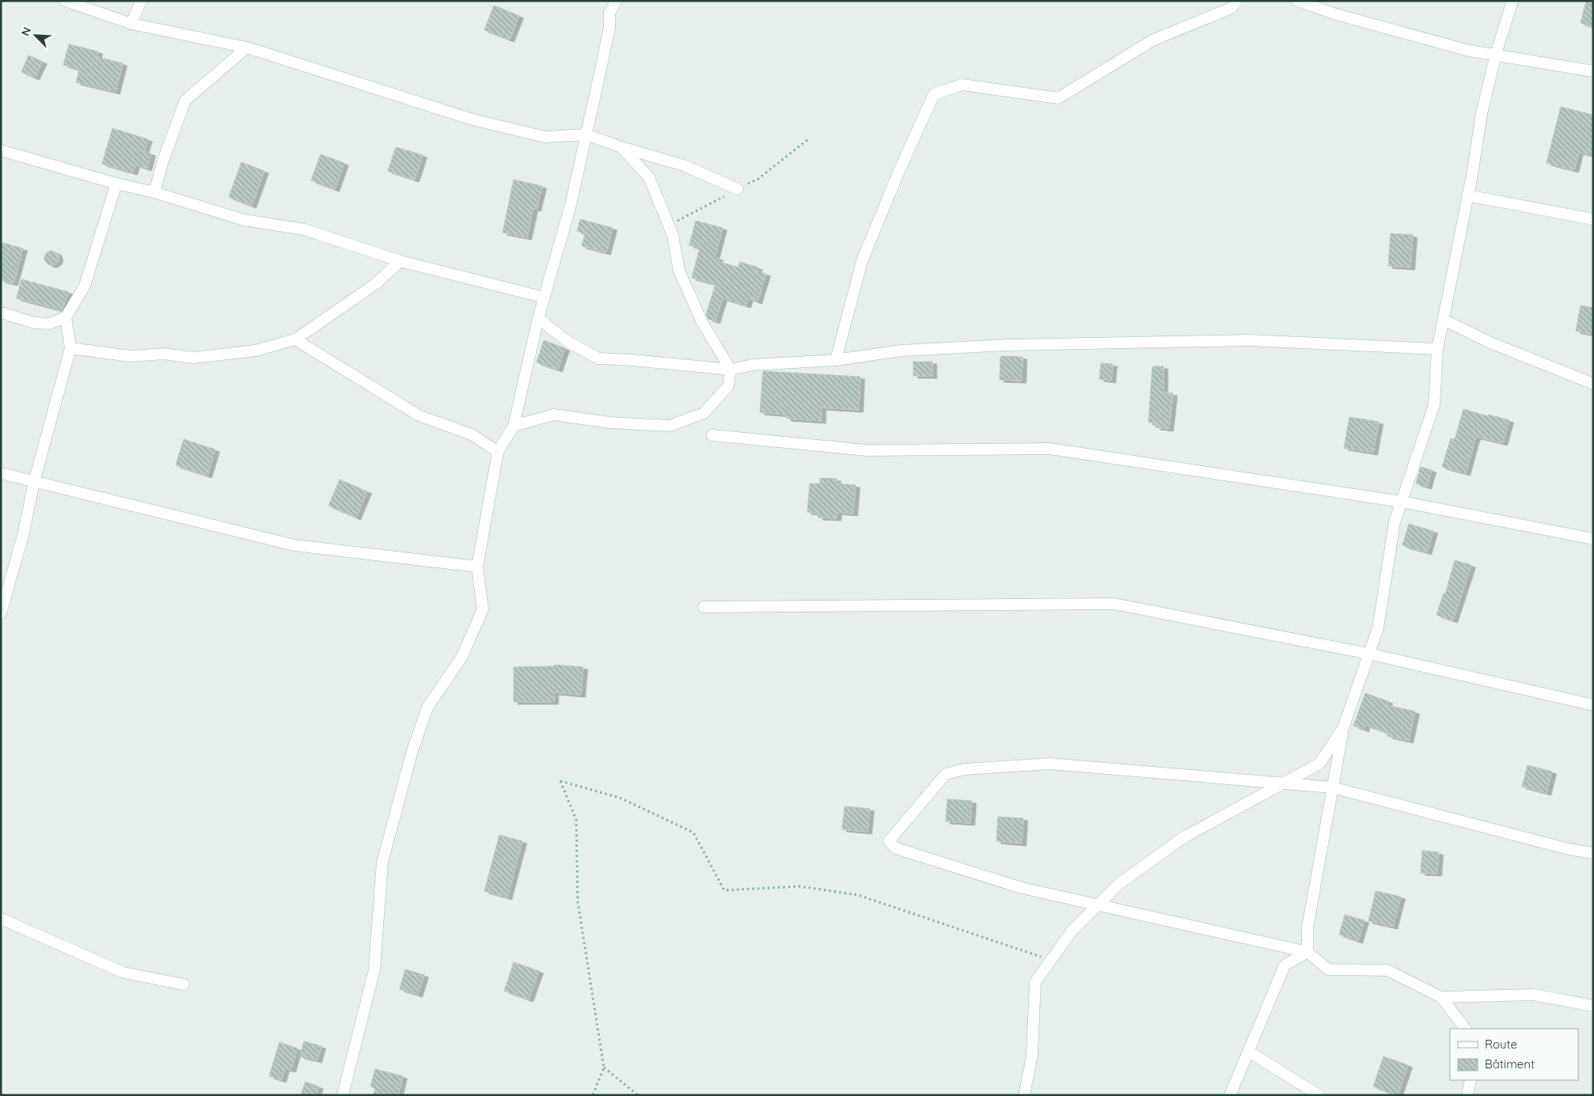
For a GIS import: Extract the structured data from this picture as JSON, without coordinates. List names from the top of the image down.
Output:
{
  "legend": ["Route", "Bâtiment"],
  "north": "top left"
}
